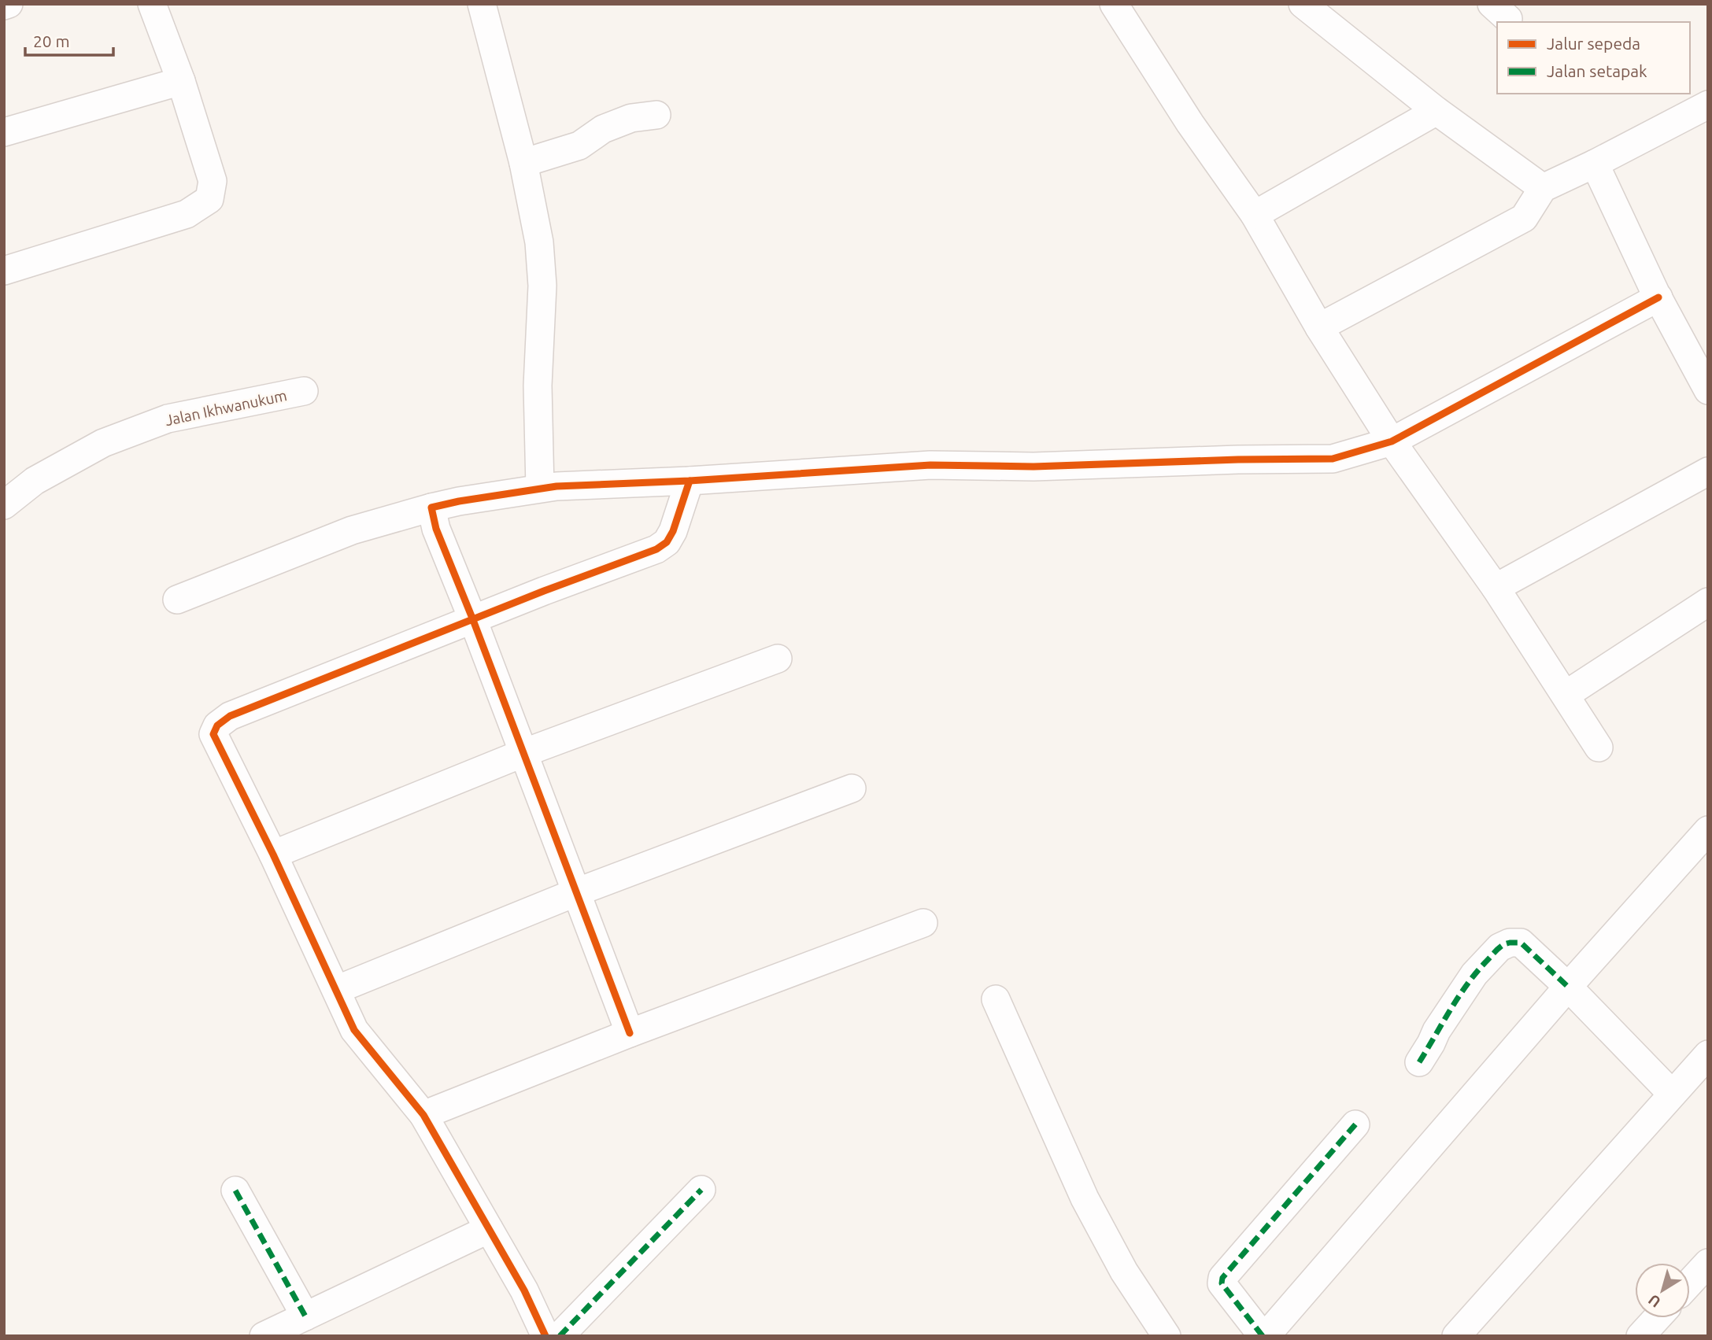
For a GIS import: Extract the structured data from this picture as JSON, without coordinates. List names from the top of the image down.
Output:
{
  "streets": {
    "street": ["Jalan Ikhwanukum"]
  },
  "legend": ["Jalur sepeda", "Jalan setapak"],
  "scale_bar": "20 m",
  "north": "bottom left"
}
